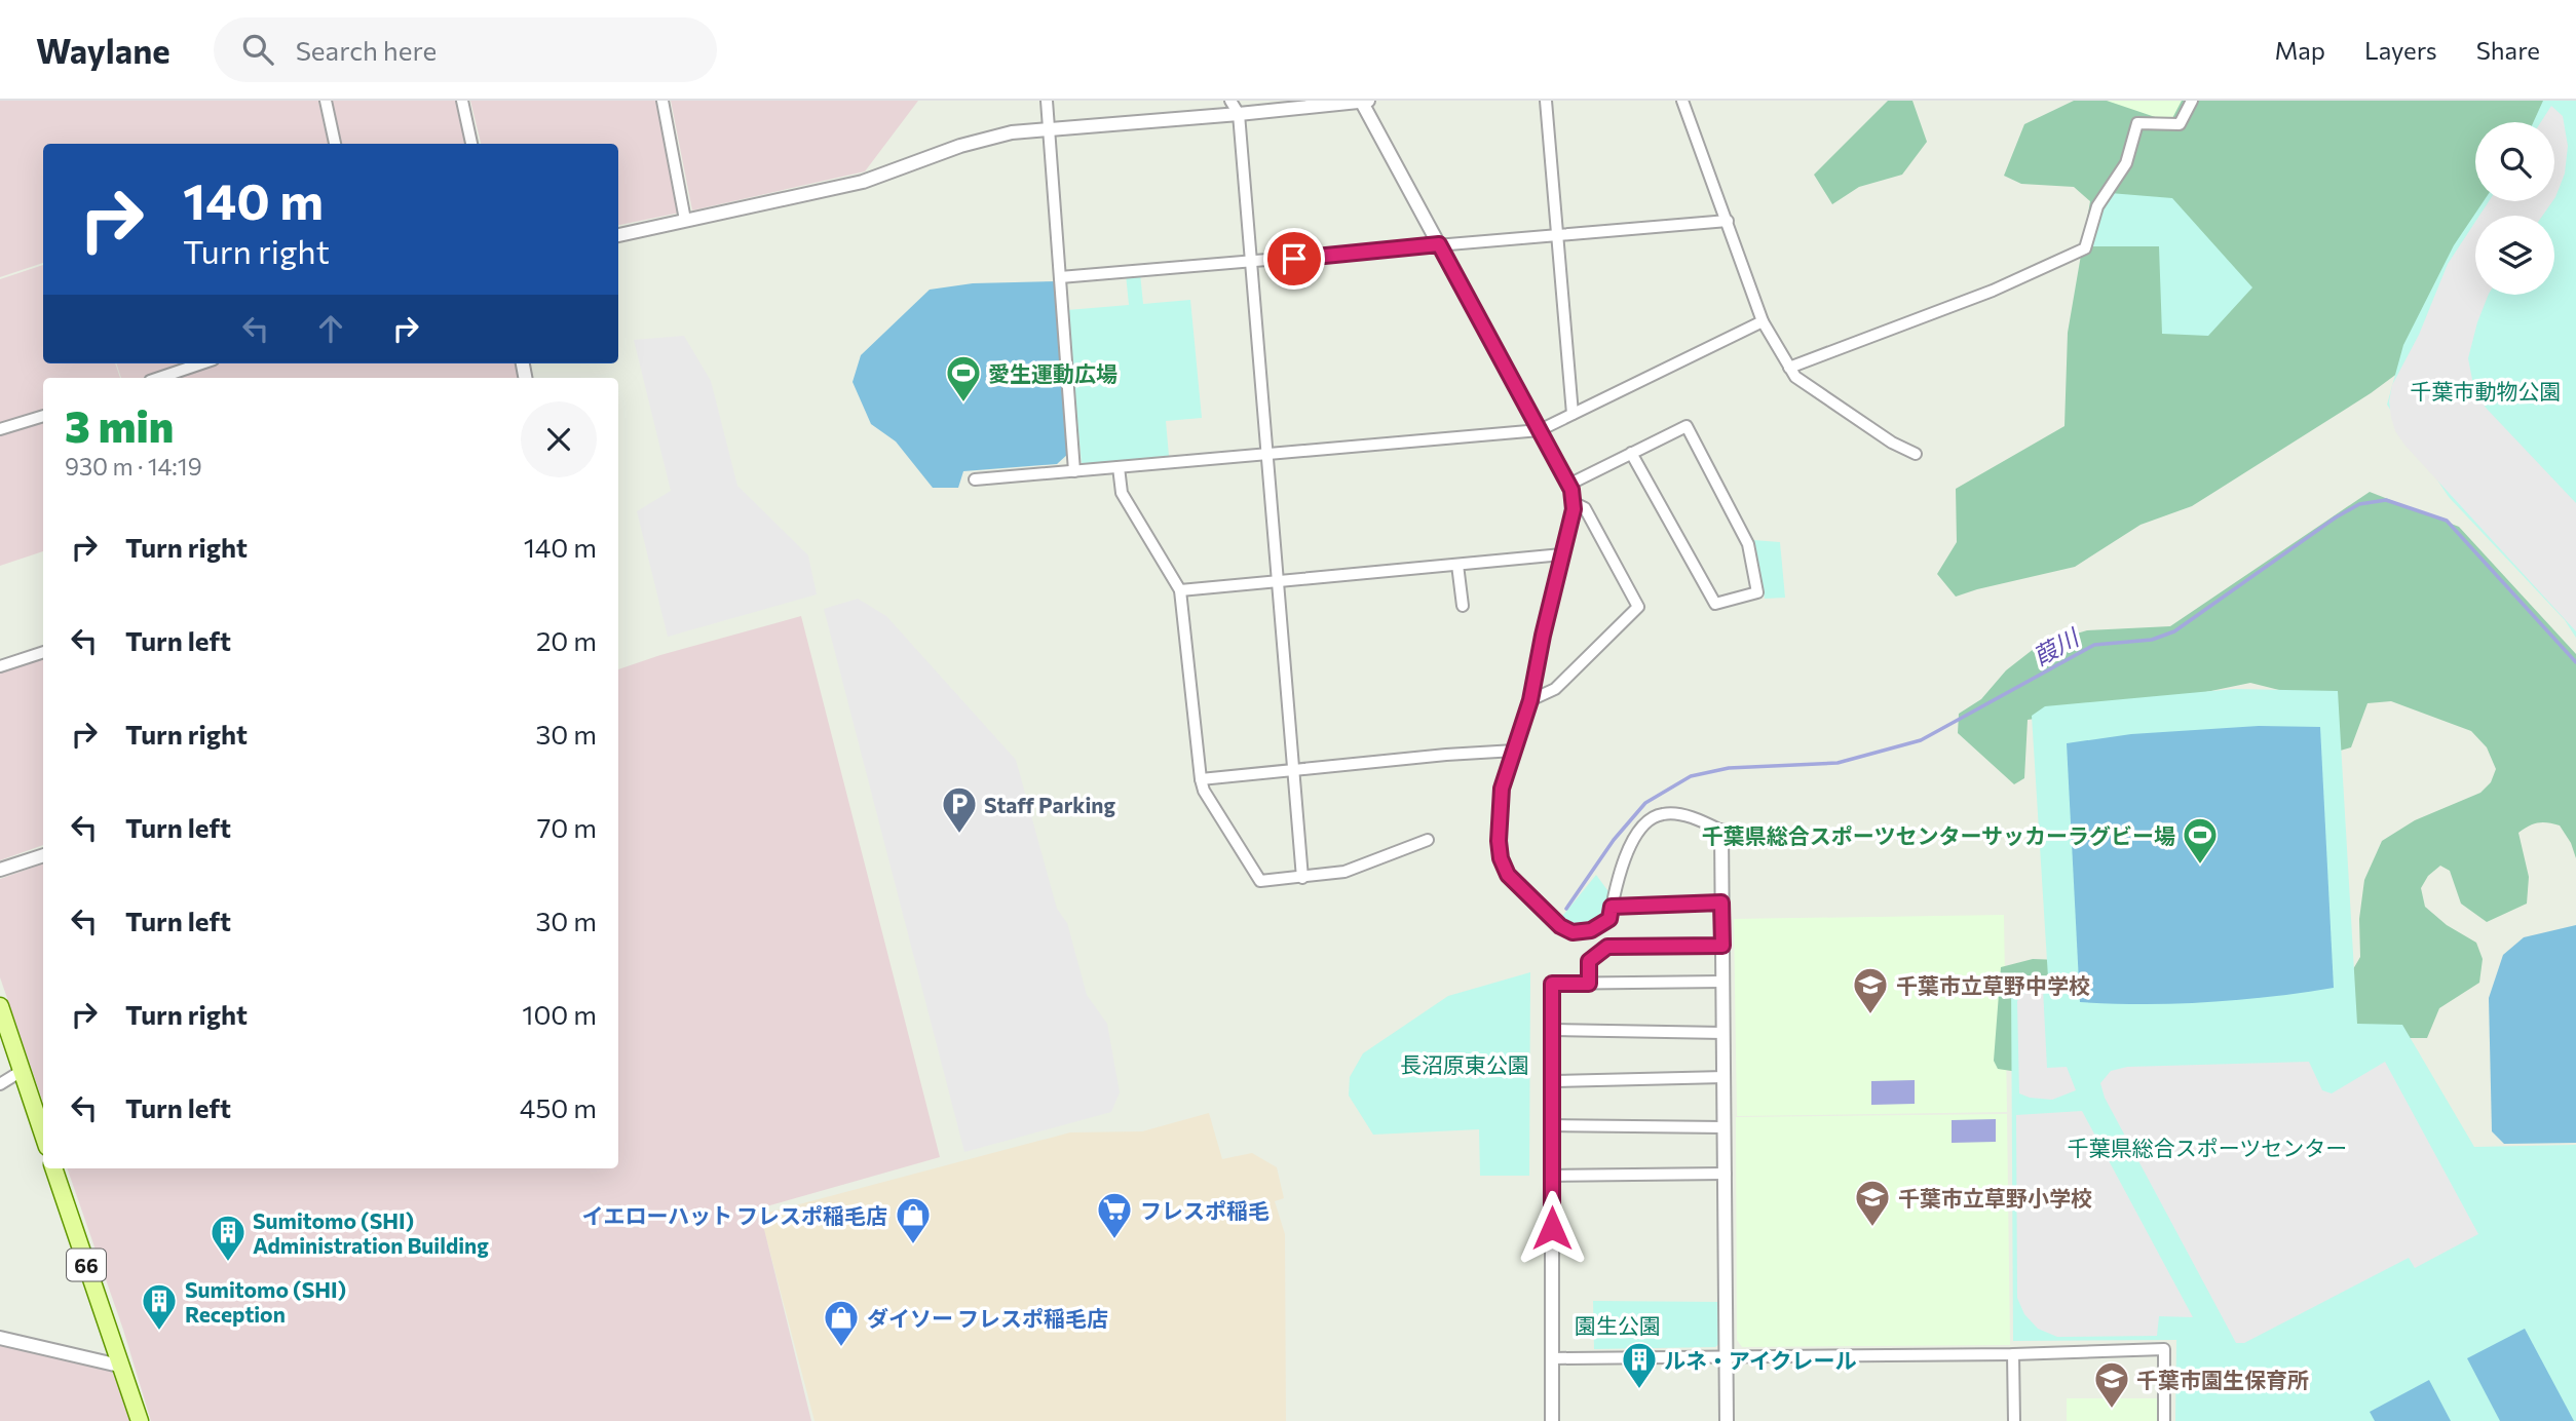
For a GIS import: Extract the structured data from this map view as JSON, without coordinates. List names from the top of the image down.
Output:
{
  "streets": {
    "main road": ["66"]
  },
  "water": ["葭川"],
  "parks": [
    "千葉市動物公園",
    "長沼原東公園",
    "千葉県総合スポーツセンター",
    "園生公園"
  ],
  "places": {
    "sports": ["愛生運動広場", "千葉県総合スポーツセンターサッカーラグビー場"],
    "parking": ["Staff Parking"],
    "school or university": ["千葉市立草野中学校", "千葉市立草野小学校", "千葉市園生保育所"],
    "supermarket": ["フレスポ稲毛"],
    "shop": ["イエローハット フレスポ稲毛店", "ダイソー フレスポ稲毛店"],
    "building": ["Sumitomo (SHI) Administration Building", "Sumitomo (SHI) Reception", "ルネ・アイクレール"]
  },
  "page": {
    "header": "Waylane",
    "search": "Search here",
    "nav": ["Map", "Layers", "Share"],
    "turn": ["140 m", "Turn right"],
    "heading": ["3 min", "930 m · 14:19"],
    "list": [
      {
        "name": "Turn right",
        "value": "140 m"
      },
      {
        "name": "Turn left",
        "value": "20 m"
      },
      {
        "name": "Turn right",
        "value": "30 m"
      },
      {
        "name": "Turn left",
        "value": "70 m"
      },
      {
        "name": "Turn left",
        "value": "30 m"
      },
      {
        "name": "Turn right",
        "value": "100 m"
      },
      {
        "name": "Turn left",
        "value": "450 m"
      }
    ]
  }
}
